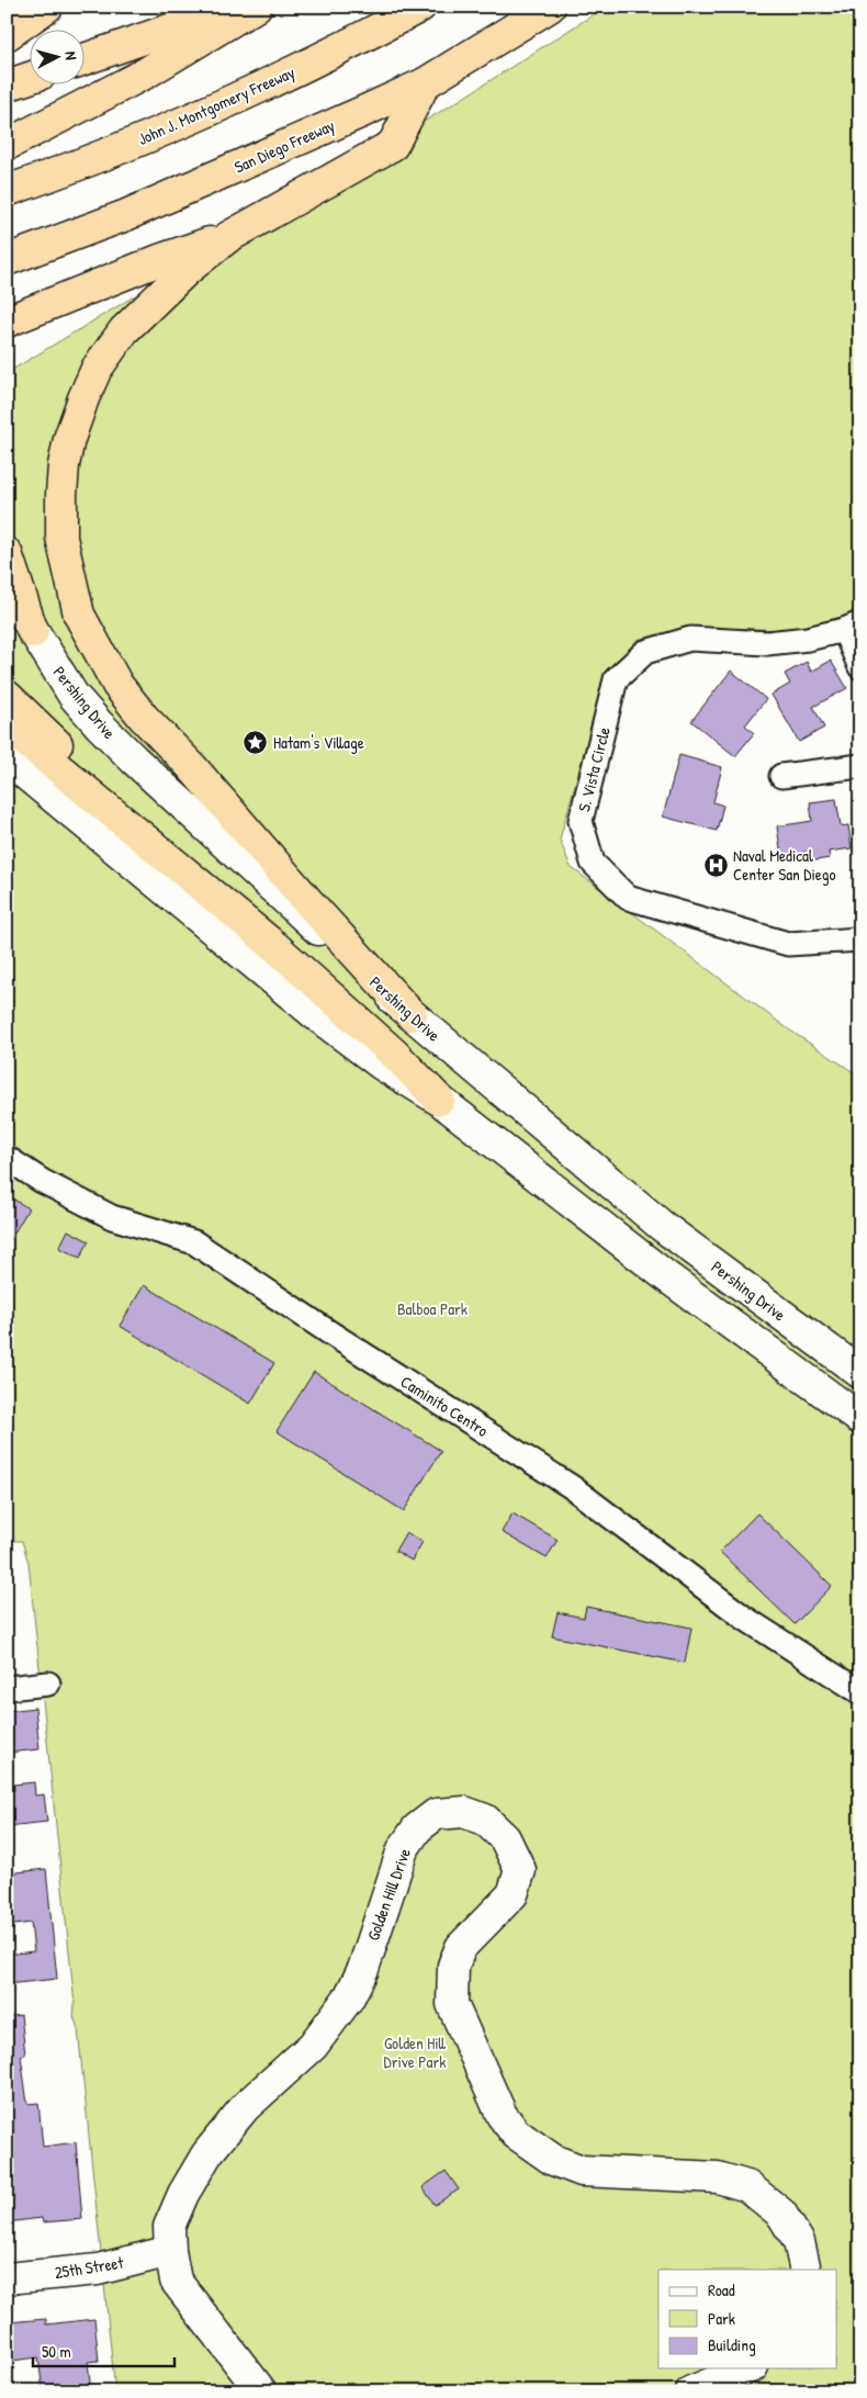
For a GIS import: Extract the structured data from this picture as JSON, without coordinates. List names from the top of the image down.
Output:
{
  "streets": {
    "highway": ["John J. Montgomery Freeway", "San Diego Freeway"],
    "main road": ["Pershing Drive", "Golden Hill Drive", "25th Street"],
    "street": ["S. Vista Circle", "Caminito Centro"]
  },
  "crossings": [
    ["Golden Hill Drive", "25th Street"]
  ],
  "parks": ["Balboa Park", "Golden Hill Drive Park"],
  "places": {
    "place": ["Hatam's Village"],
    "hospital": ["Naval Medical Center San Diego"]
  },
  "legend": ["Road", "Park", "Building"],
  "scale_bar": "50 m",
  "north": "right"
}
